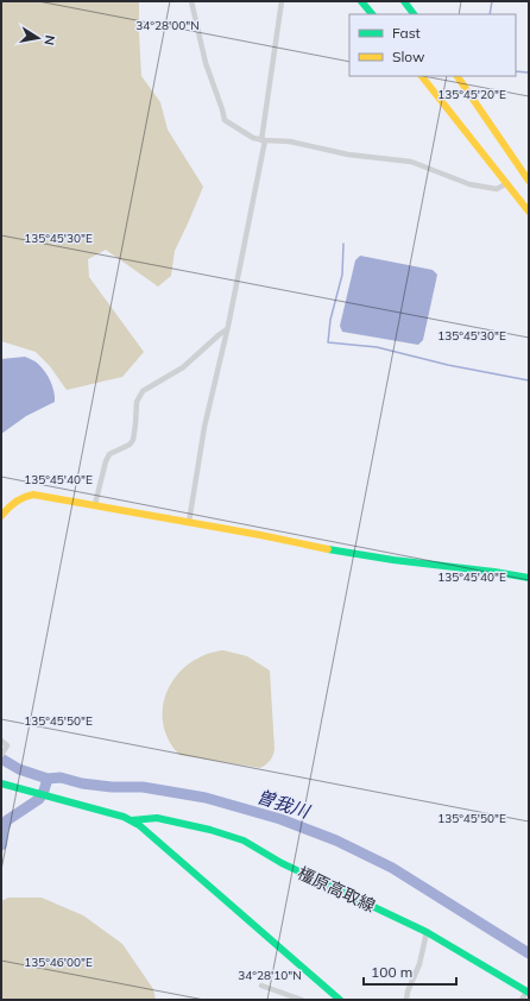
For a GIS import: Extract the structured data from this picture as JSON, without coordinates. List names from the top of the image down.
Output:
{
  "streets": {
    "main road": ["橿原高取線"]
  },
  "water": ["曽我川"],
  "legend": ["Fast", "Slow"],
  "scale_bar": "100 m",
  "north": "right",
  "coordinates": [
    "34°28'00\"N",
    "135°45'20\"E",
    "135°45'30\"E",
    "135°45'40\"E",
    "135°45'50\"E",
    "135°46'00\"E",
    "34°28'10\"N"
  ]
}
